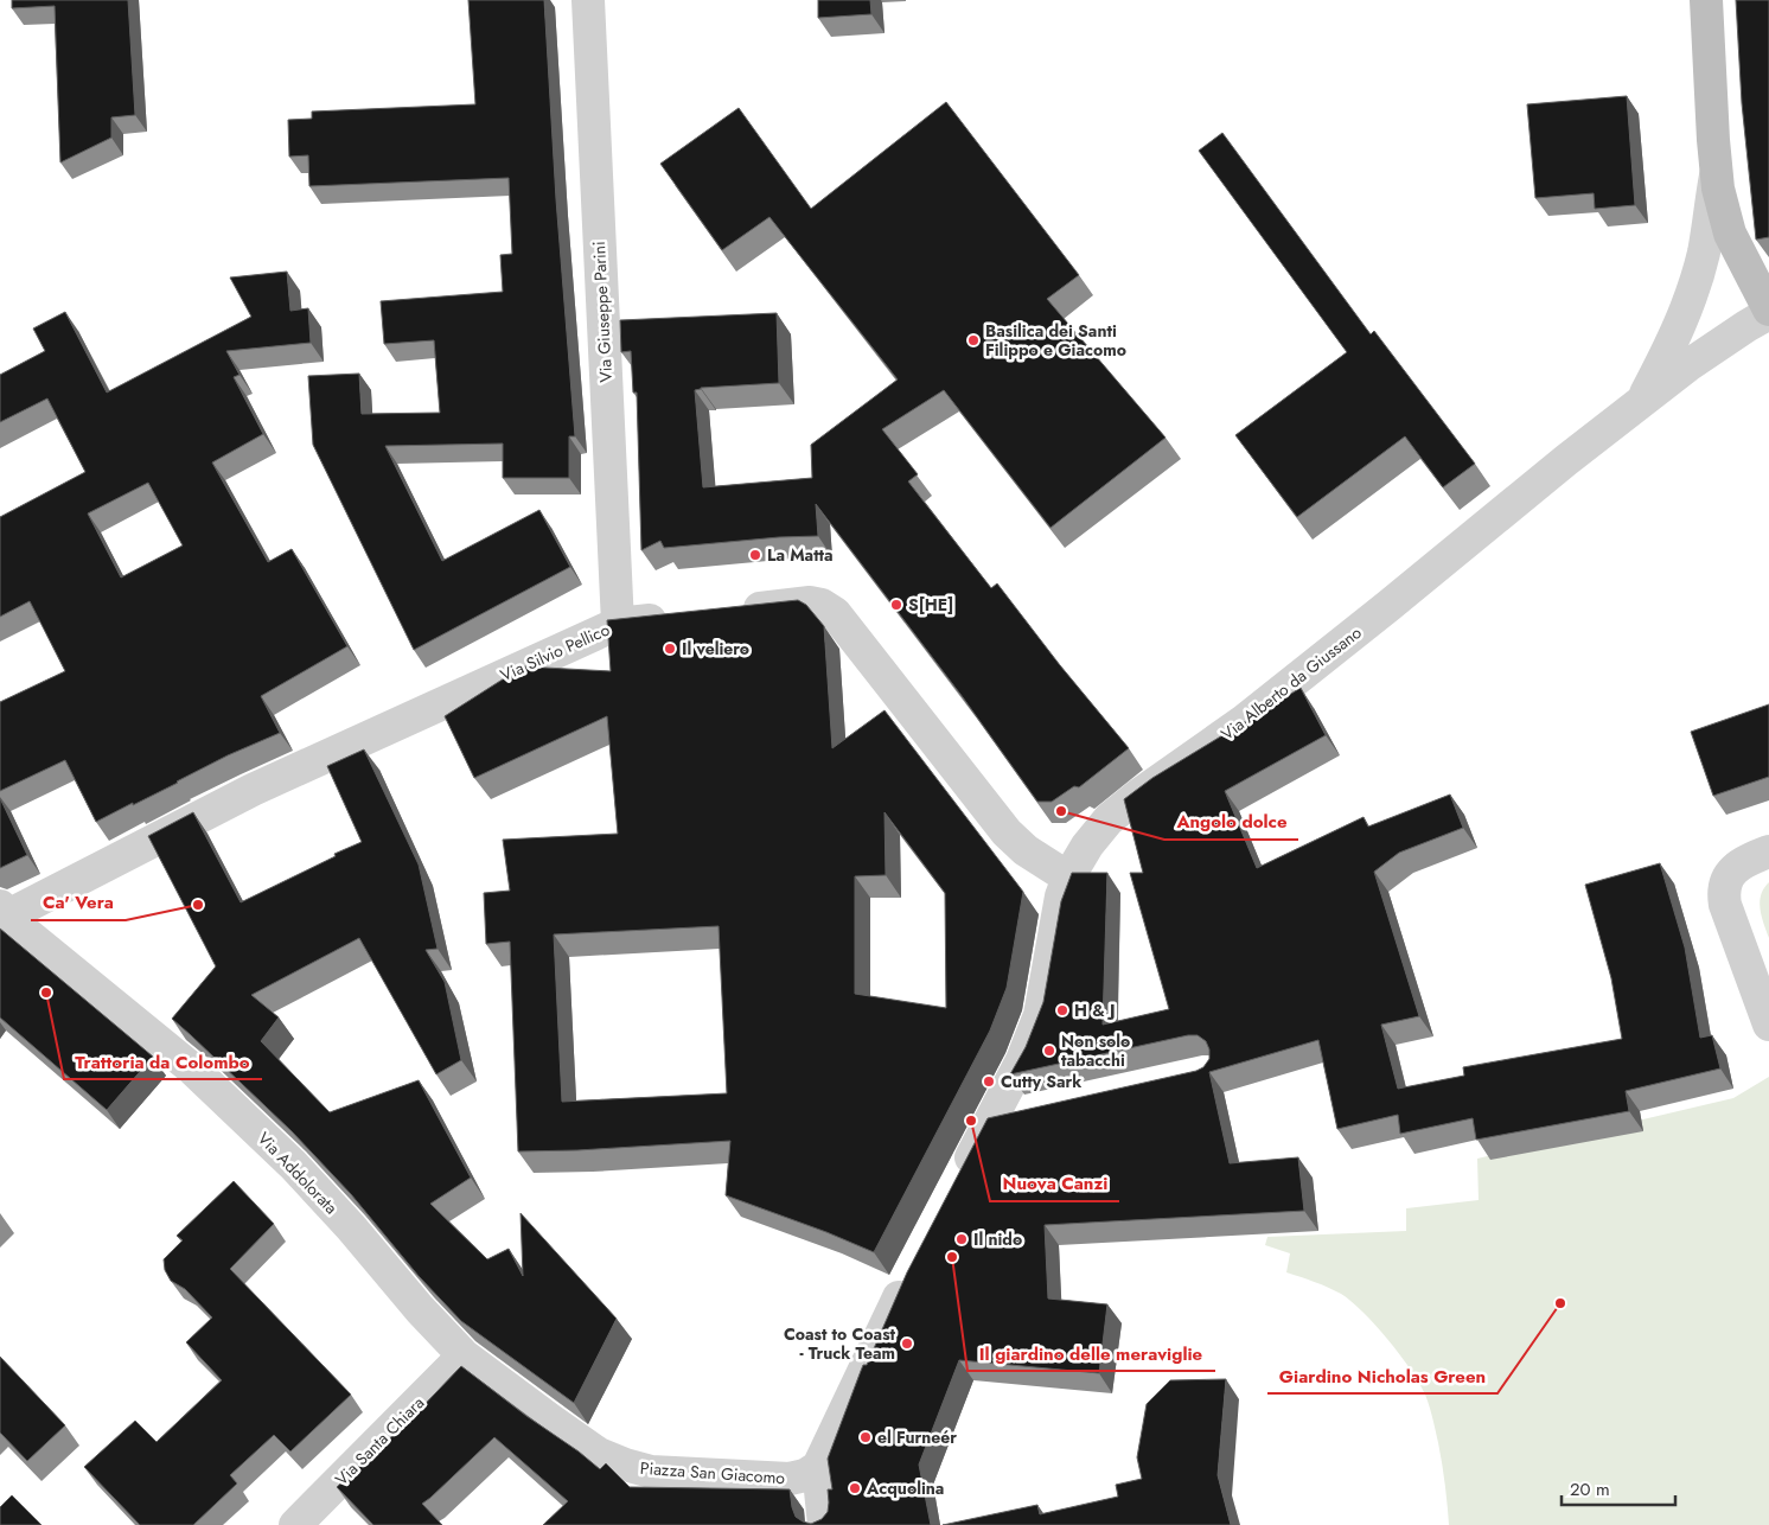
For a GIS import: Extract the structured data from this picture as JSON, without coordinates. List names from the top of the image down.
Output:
{
  "streets": {
    "street": [
      "Via Giuseppe Parini",
      "Via Silvio Pellico",
      "Via Alberto da Giussano",
      "Via Addolorata",
      "Via Santa Chiara",
      "Piazza San Giacomo"
    ]
  },
  "crossings": [
    ["Via Giuseppe Parini", "Via Silvio Pellico"],
    ["Via Silvio Pellico", "Via Addolorata"],
    ["Via Addolorata", "Via Santa Chiara"],
    ["Via Addolorata", "Piazza San Giacomo"]
  ],
  "places": [
    "Basilica dei Santi Filippo e Giacomo",
    "La Matta",
    "S[HE]",
    "Il veliero",
    "Angolo dolce",
    "Ca' Vera",
    "Trattoria da Colombo",
    "H & J",
    "Non solo tabacchi",
    "Cutty Sark",
    "Nuova Canzi",
    "Il nido",
    "Il giardino delle meraviglie",
    "Giardino Nicholas Green",
    "Coast to Coast - Truck Team",
    "el Furneér",
    "Acquolina"
  ],
  "scale_bar": "20 m"
}
